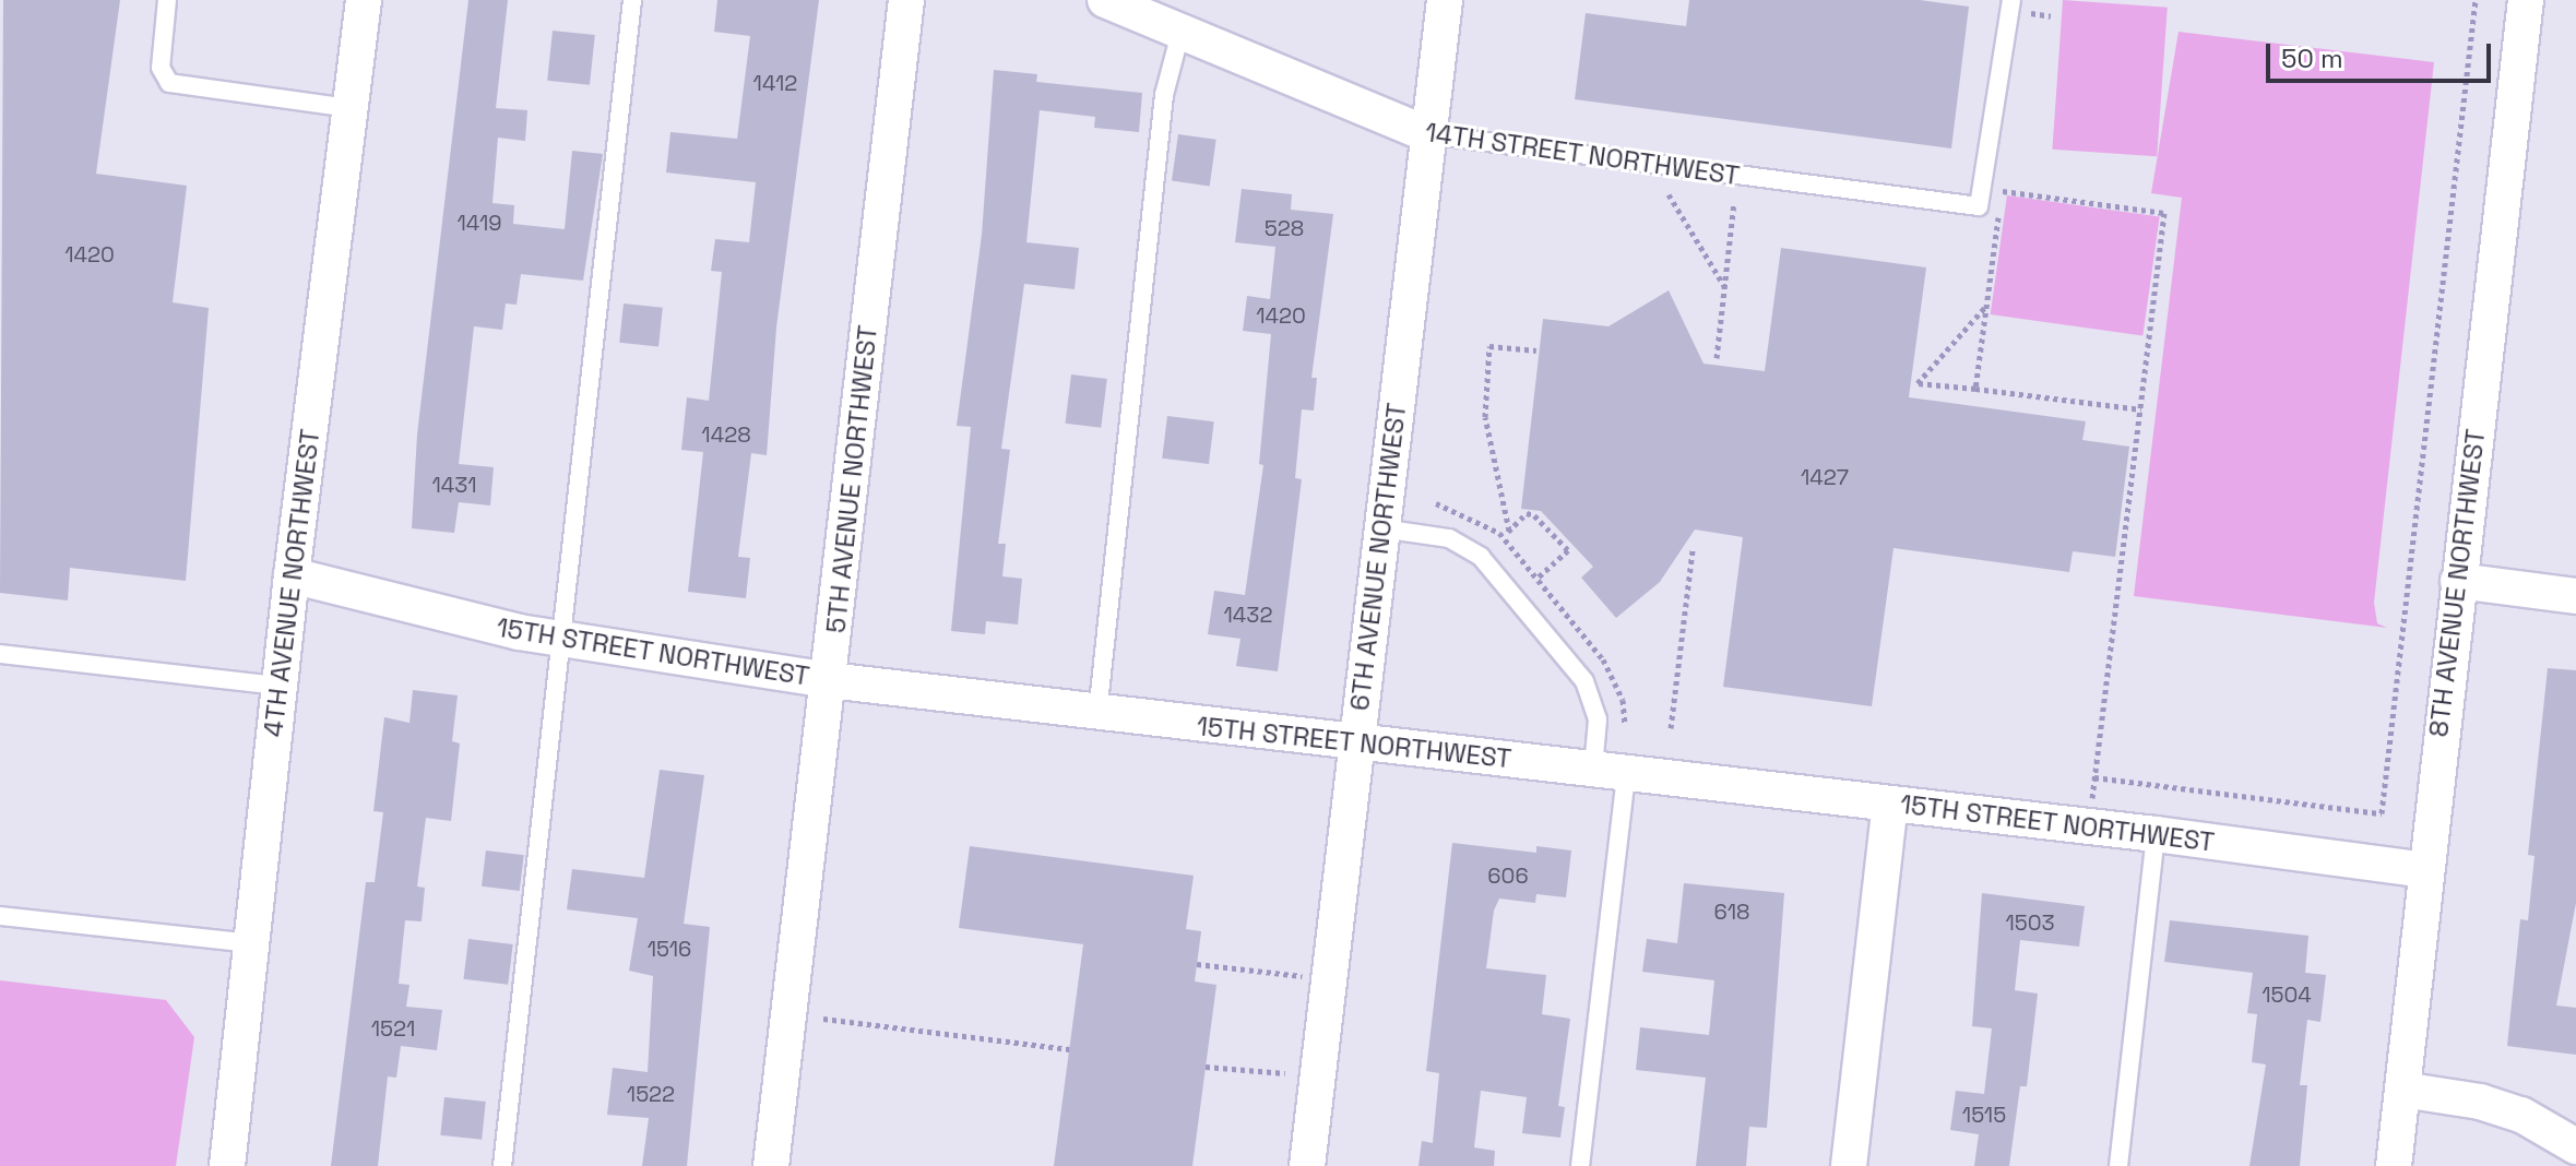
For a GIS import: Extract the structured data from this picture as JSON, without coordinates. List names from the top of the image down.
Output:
{
  "streets": {
    "street": [
      "14TH STREET NORTHWEST",
      "5TH AVENUE NORTHWEST",
      "6TH AVENUE NORTHWEST",
      "4TH AVENUE NORTHWEST",
      "8TH AVENUE NORTHWEST",
      "15TH STREET NORTHWEST"
    ]
  },
  "crossings": [
    ["14TH STREET NORTHWEST", "6TH AVENUE NORTHWEST"],
    ["5TH AVENUE NORTHWEST", "15TH STREET NORTHWEST"],
    ["6TH AVENUE NORTHWEST", "15TH STREET NORTHWEST"],
    ["4TH AVENUE NORTHWEST", "15TH STREET NORTHWEST"],
    ["8TH AVENUE NORTHWEST", "15TH STREET NORTHWEST"]
  ],
  "house_numbers": [
    "1412",
    "1419",
    "528",
    "1420",
    "1420",
    "1428",
    "1427",
    "1431",
    "1432",
    "606",
    "618",
    "1503",
    "1516",
    "1504",
    "1521",
    "1522",
    "1515"
  ],
  "scale_bar": "50 m"
}
